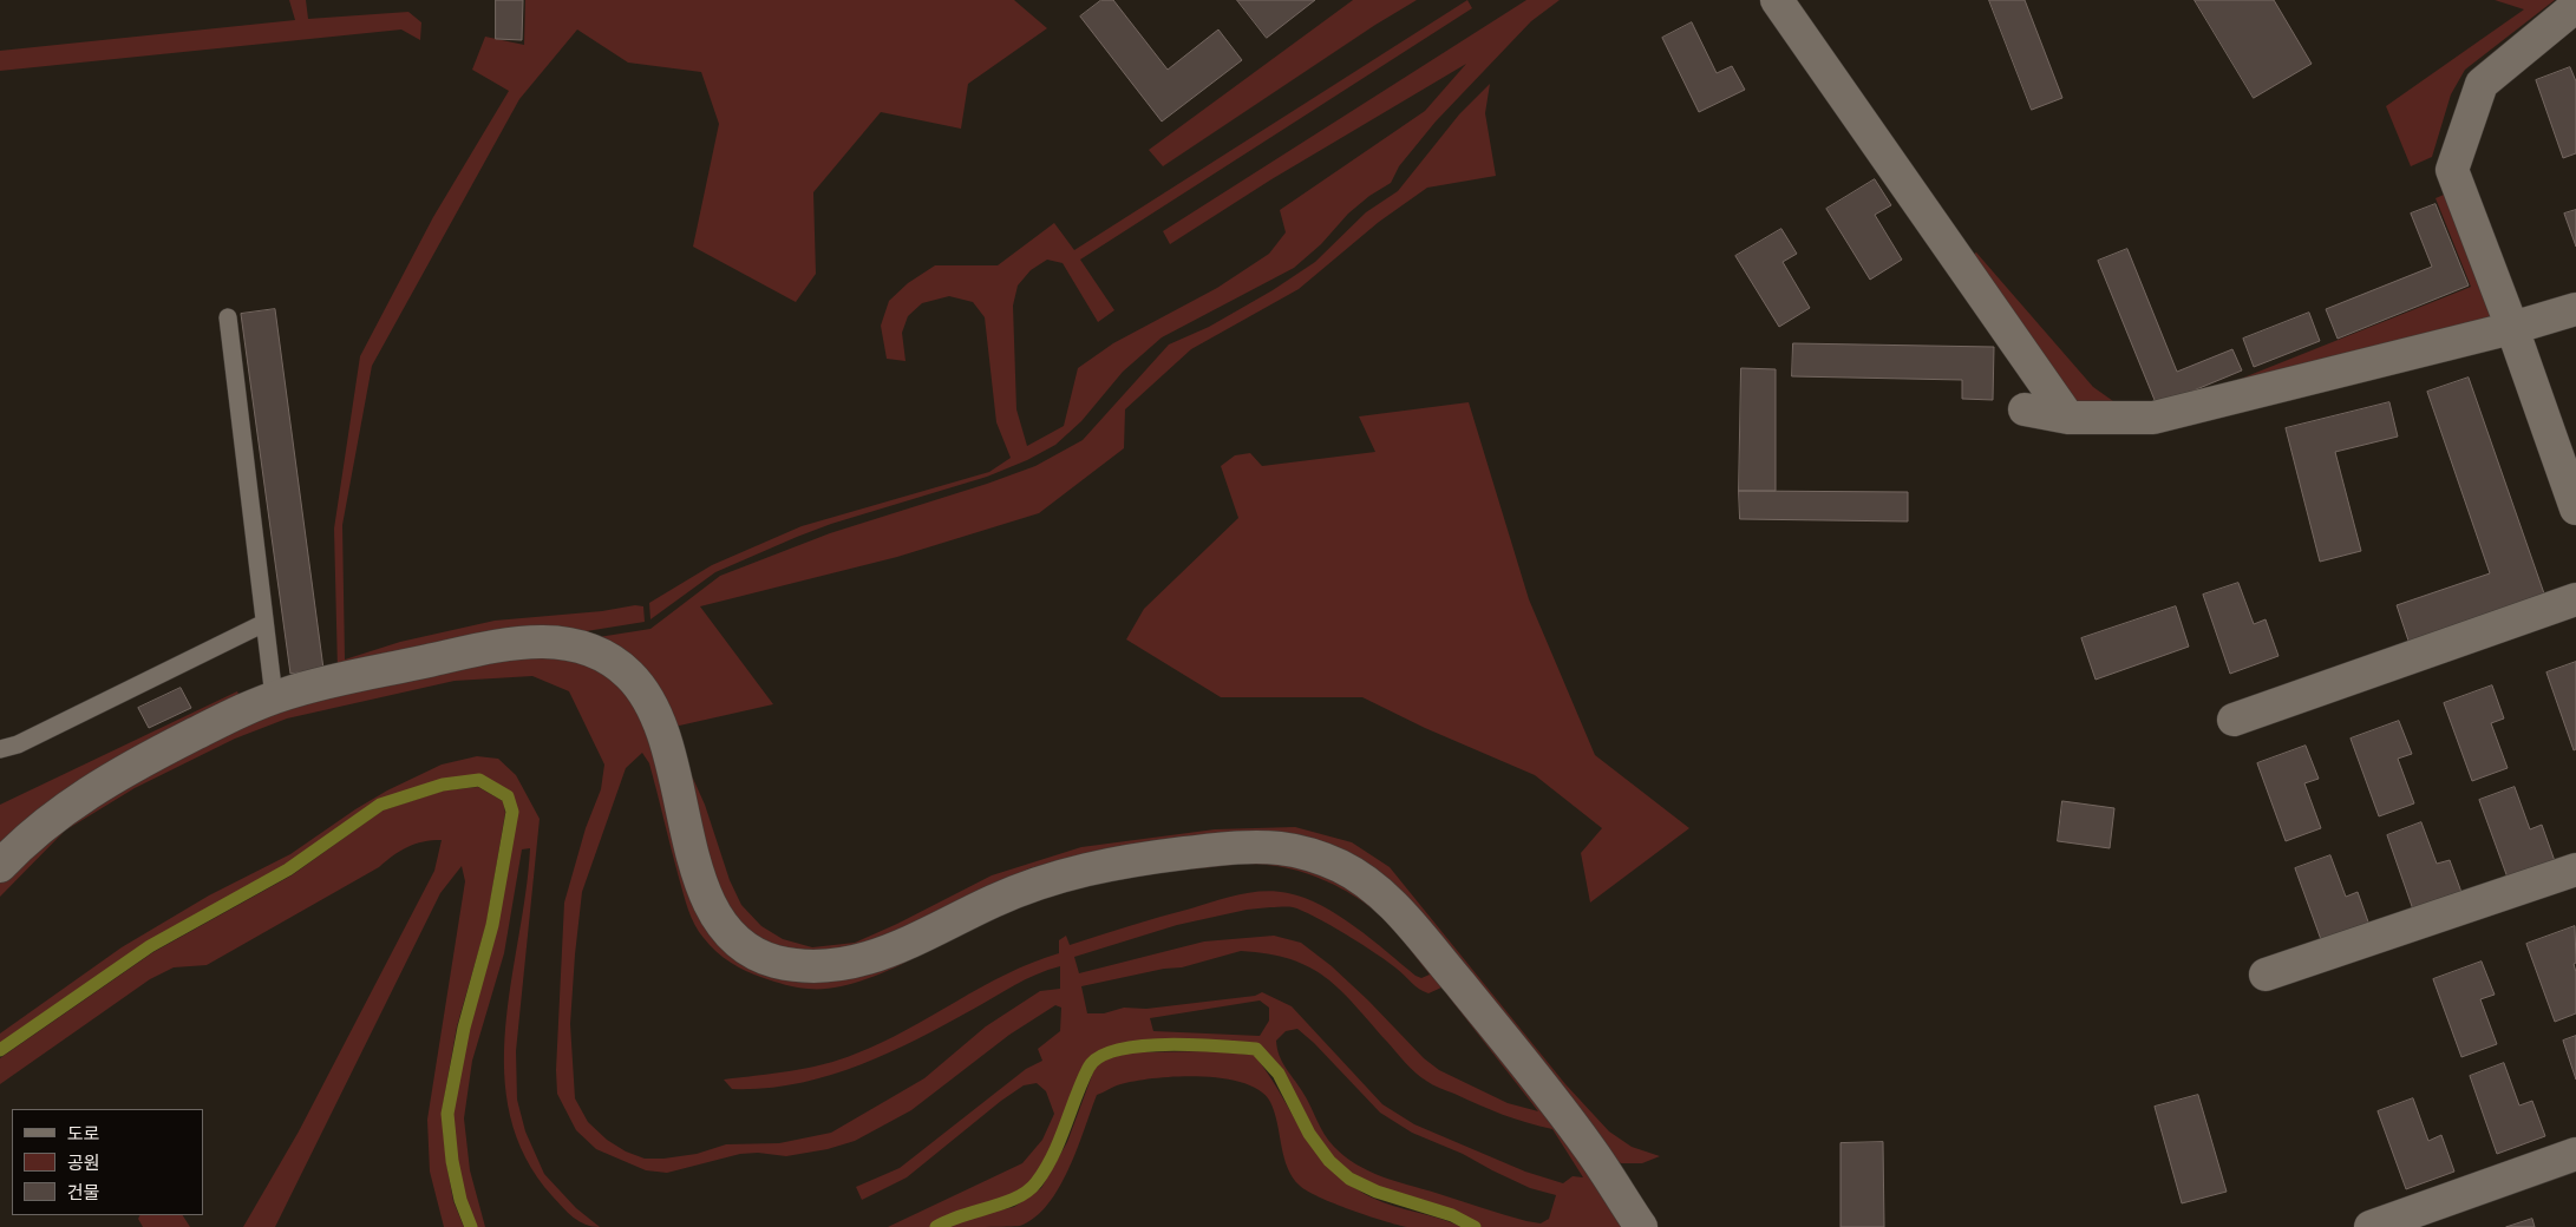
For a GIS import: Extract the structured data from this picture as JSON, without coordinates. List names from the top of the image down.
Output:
{
  "legend": ["도로", "공원", "건물"]
}
